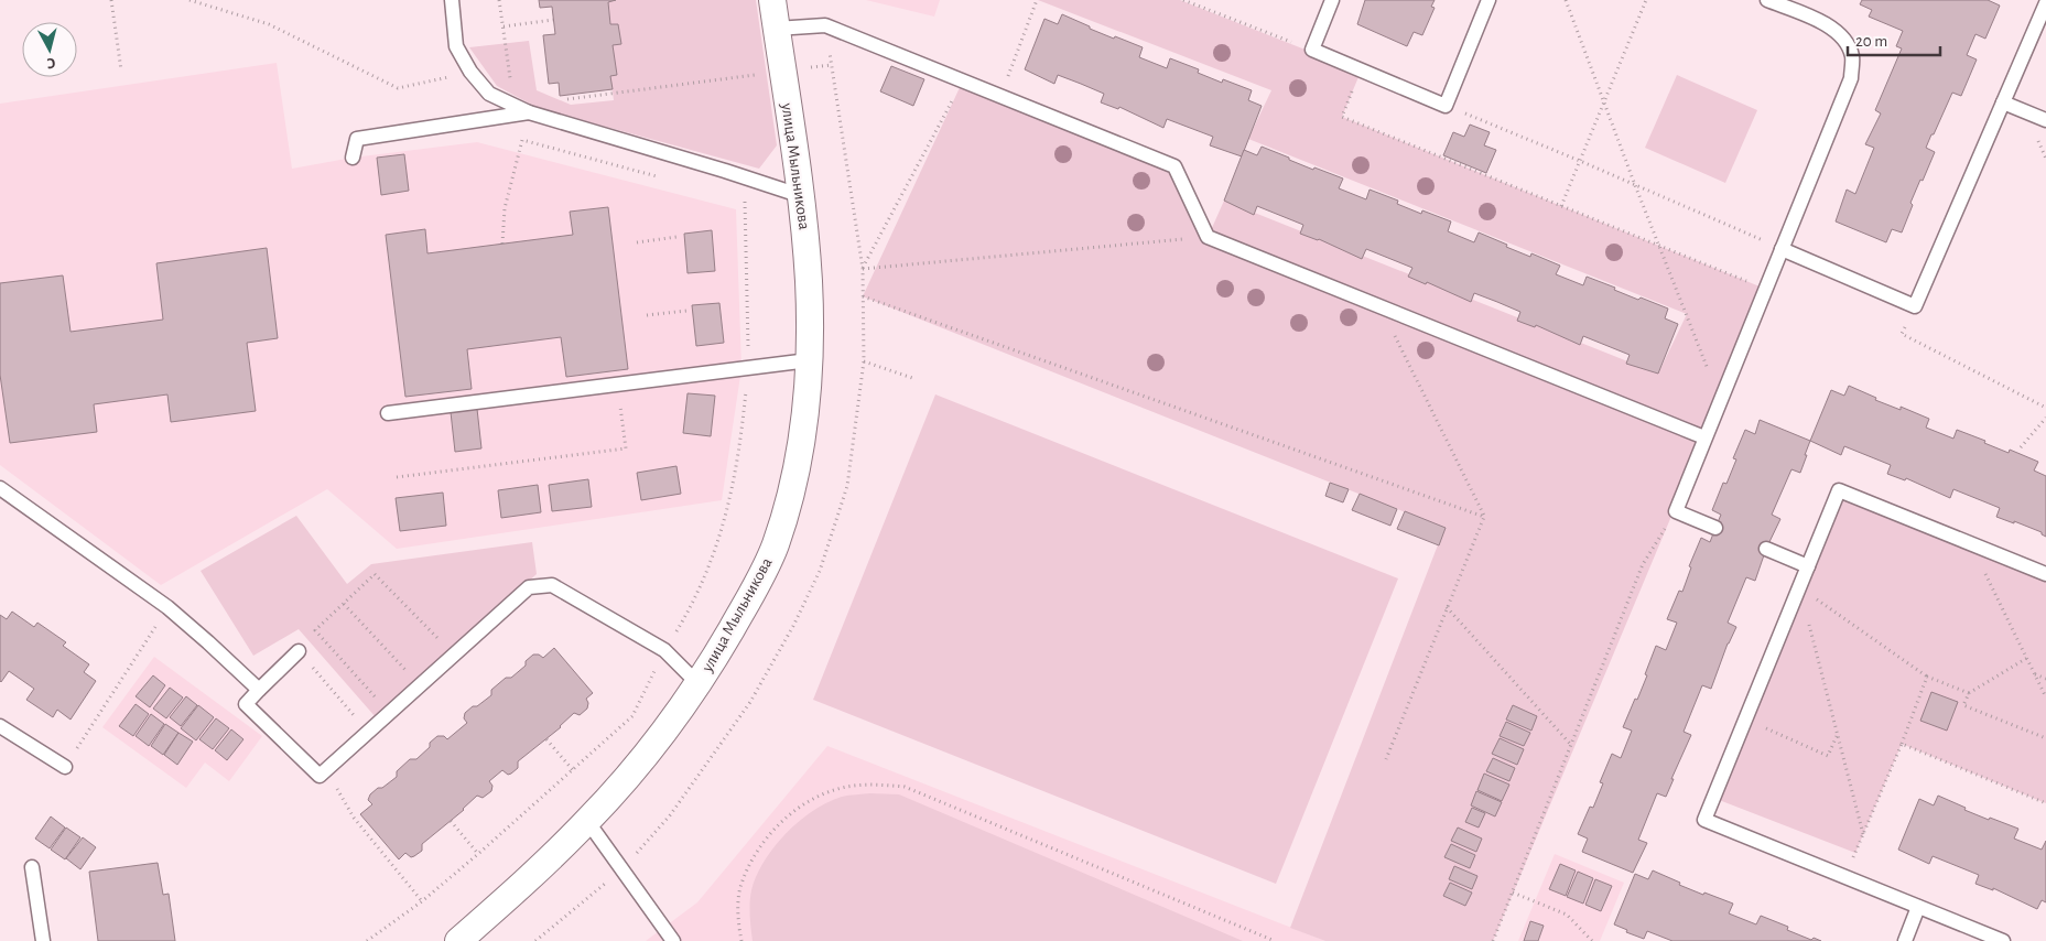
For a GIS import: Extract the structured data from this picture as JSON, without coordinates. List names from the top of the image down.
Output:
{
  "streets": {
    "street": ["улица Мыльникова"]
  },
  "scale_bar": "20 m",
  "north": "bottom"
}
